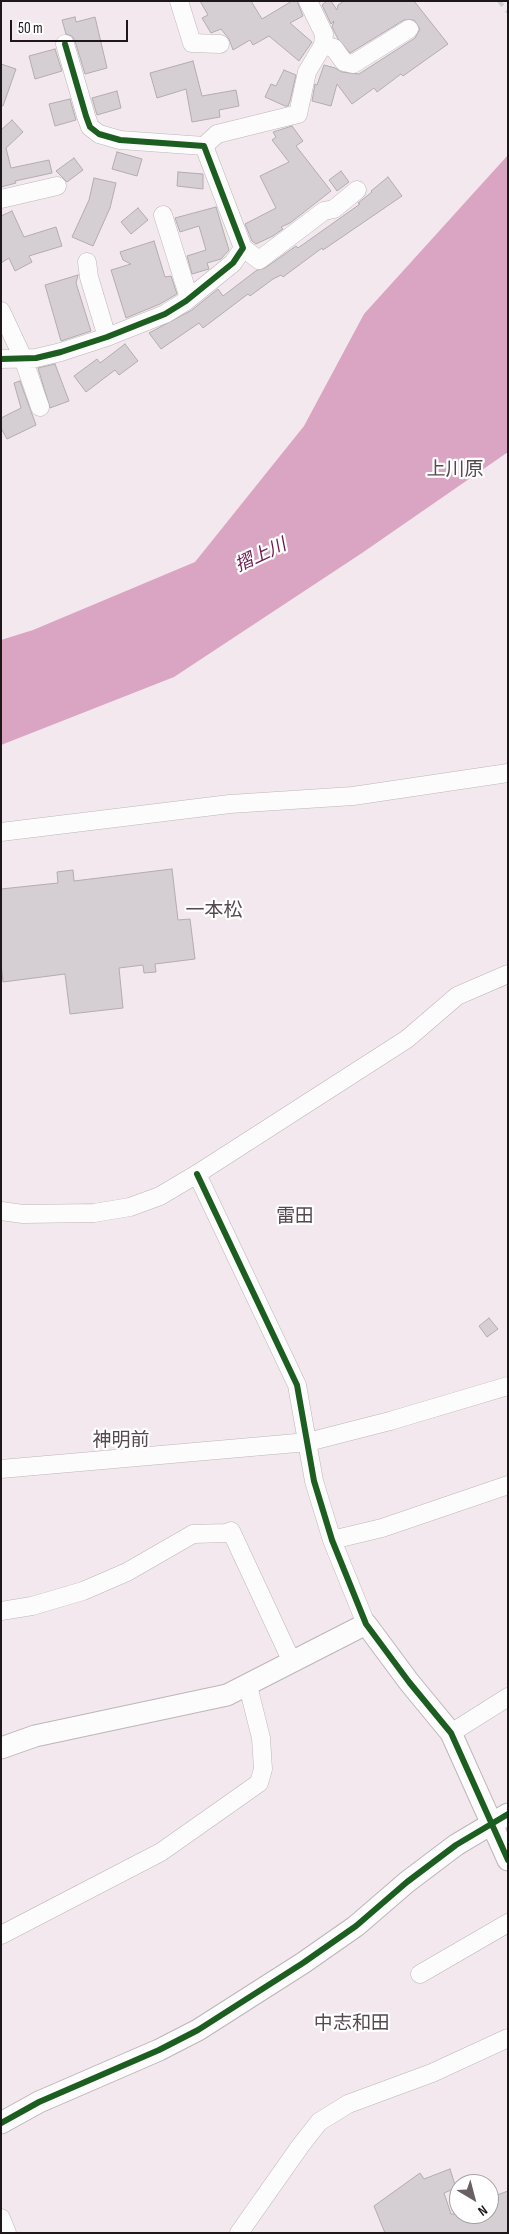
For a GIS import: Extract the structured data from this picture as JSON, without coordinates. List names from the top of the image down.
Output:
{
  "districts": [
    "上川原",
    "一本松",
    "雷田",
    "神明前",
    "中志和田"
  ],
  "water": ["摺上川"],
  "scale_bar": "50 m",
  "north": "bottom right"
}
